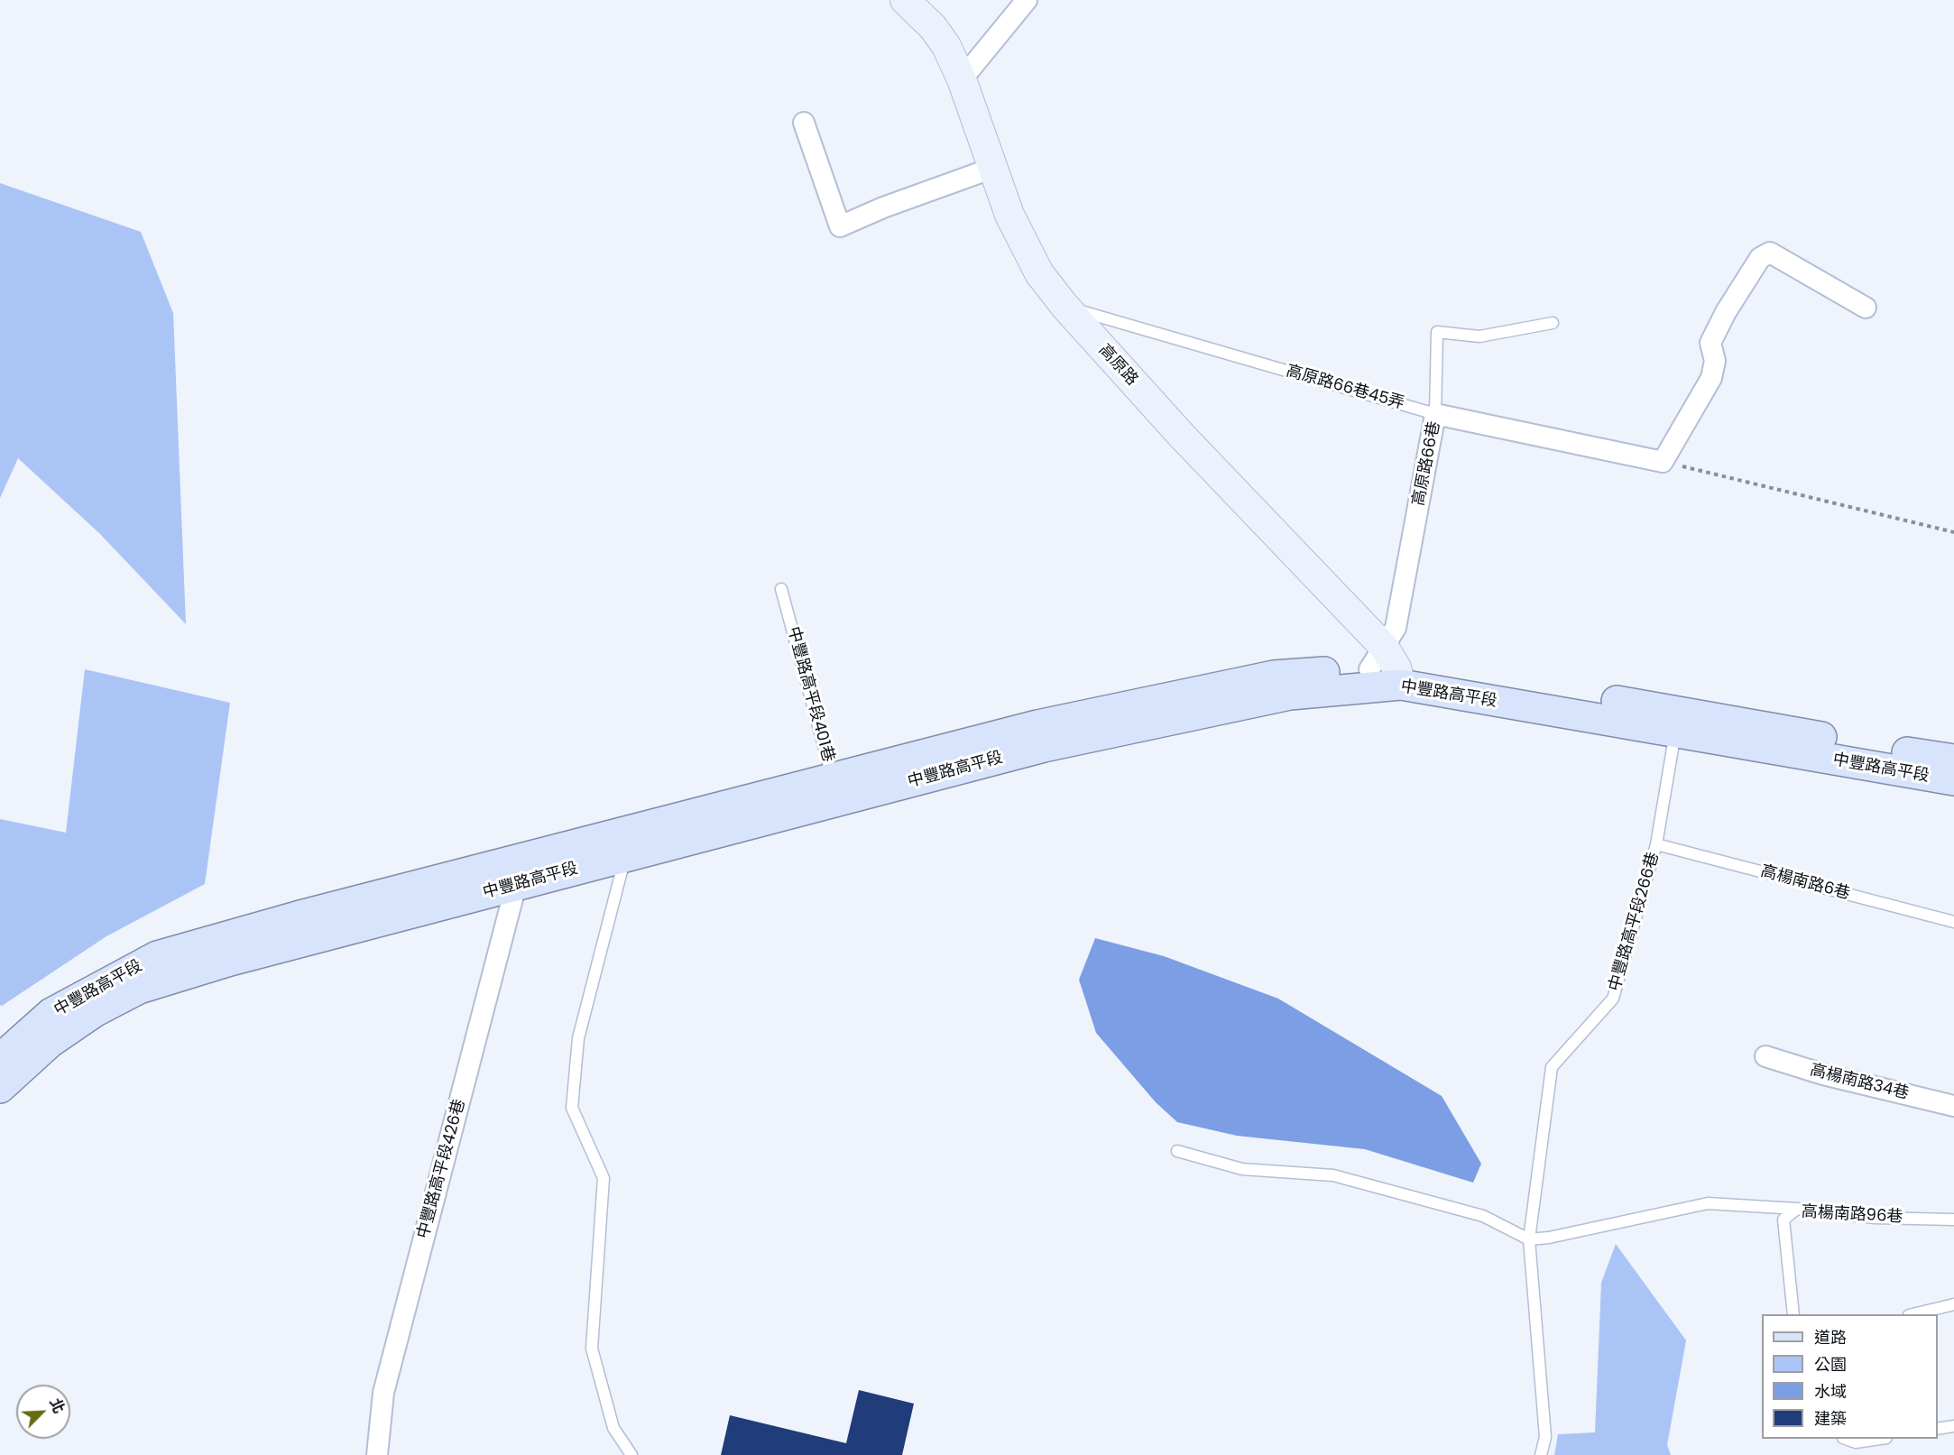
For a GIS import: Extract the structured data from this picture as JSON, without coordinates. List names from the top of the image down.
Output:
{
  "streets": {
    "main road": ["中豐路高平段"],
    "street": [
      "高原路",
      "高原路66巷",
      "高楊南路34巷",
      "中豐路高平段426巷"
    ],
    "lane": [
      "高原路66巷45弄",
      "中豐路高平段401巷",
      "高楊南路6巷",
      "中豐路高平段266巷",
      "高楊南路96巷"
    ]
  },
  "crossings": [
    ["高原路", "高原路66巷45弄"],
    ["高原路", "高原路66巷"],
    ["高原路", "中豐路高平段"],
    ["高原路66巷45弄", "高原路66巷"],
    ["高原路66巷", "中豐路高平段"],
    ["中豐路高平段401巷", "中豐路高平段"],
    ["中豐路高平段", "中豐路高平段266巷"],
    ["中豐路高平段", "中豐路高平段426巷"],
    ["高楊南路6巷", "中豐路高平段266巷"]
  ],
  "legend": [
    "道路",
    "公園",
    "水域",
    "建築"
  ],
  "north": "top right"
}
